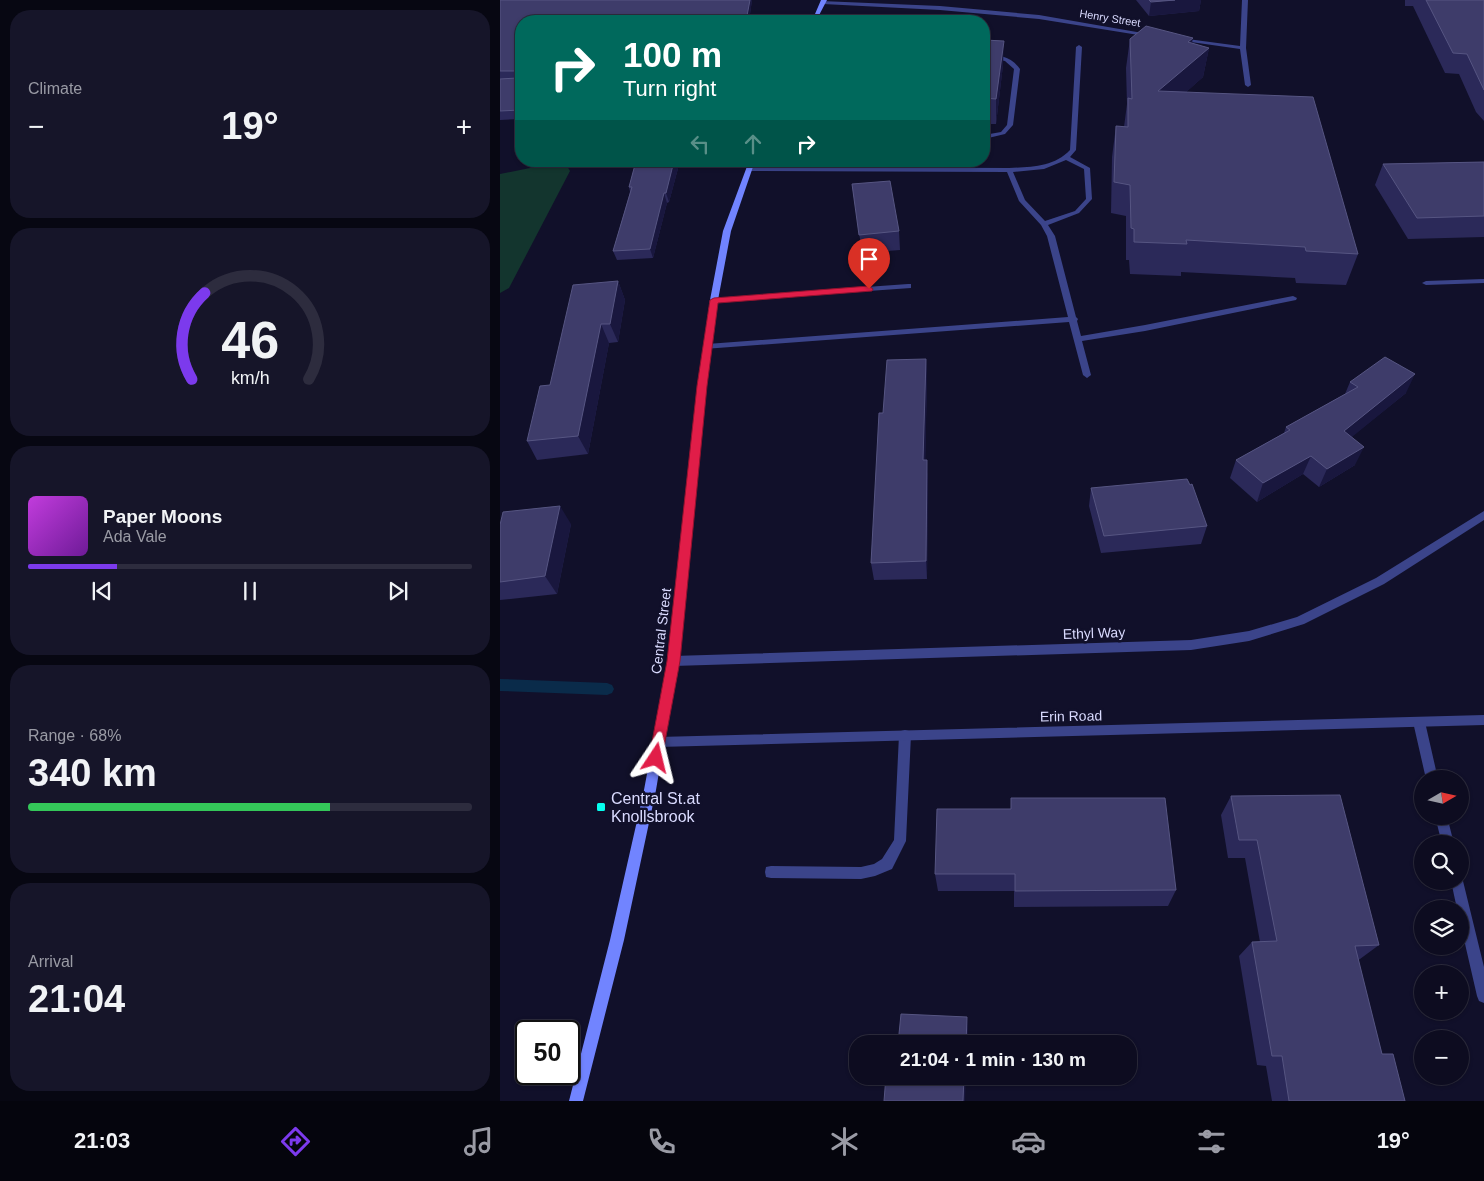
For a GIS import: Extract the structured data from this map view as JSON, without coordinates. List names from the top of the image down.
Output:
{
  "streets": {
    "main road": ["Central Street"],
    "street": ["Henry Street", "Ethyl Way", "Erin Road"]
  },
  "crossings": [
    ["Central Street", "Ethyl Way"],
    ["Central Street", "Erin Road"]
  ],
  "places": {
    "transit": ["Central St.at Knollsbrook"]
  },
  "north": "right",
  "page": {
    "tile": [
      "Climate",
      ["Range · 68%", "340 km"],
      ["Arrival", "21:04"]
    ],
    "turn": ["100 m", "Turn right"],
    "heat": ["−", "19°", "+"],
    "song": ["Paper Moons", "Ada Vale"],
    "map_buttons": ["+", "−"],
    "limit": "50",
    "trip": "21:04 · 1 min · 130 m",
    "tabs": ["21:03", "19°"],
    "gauge": ["46", "km/h"]
  }
}
